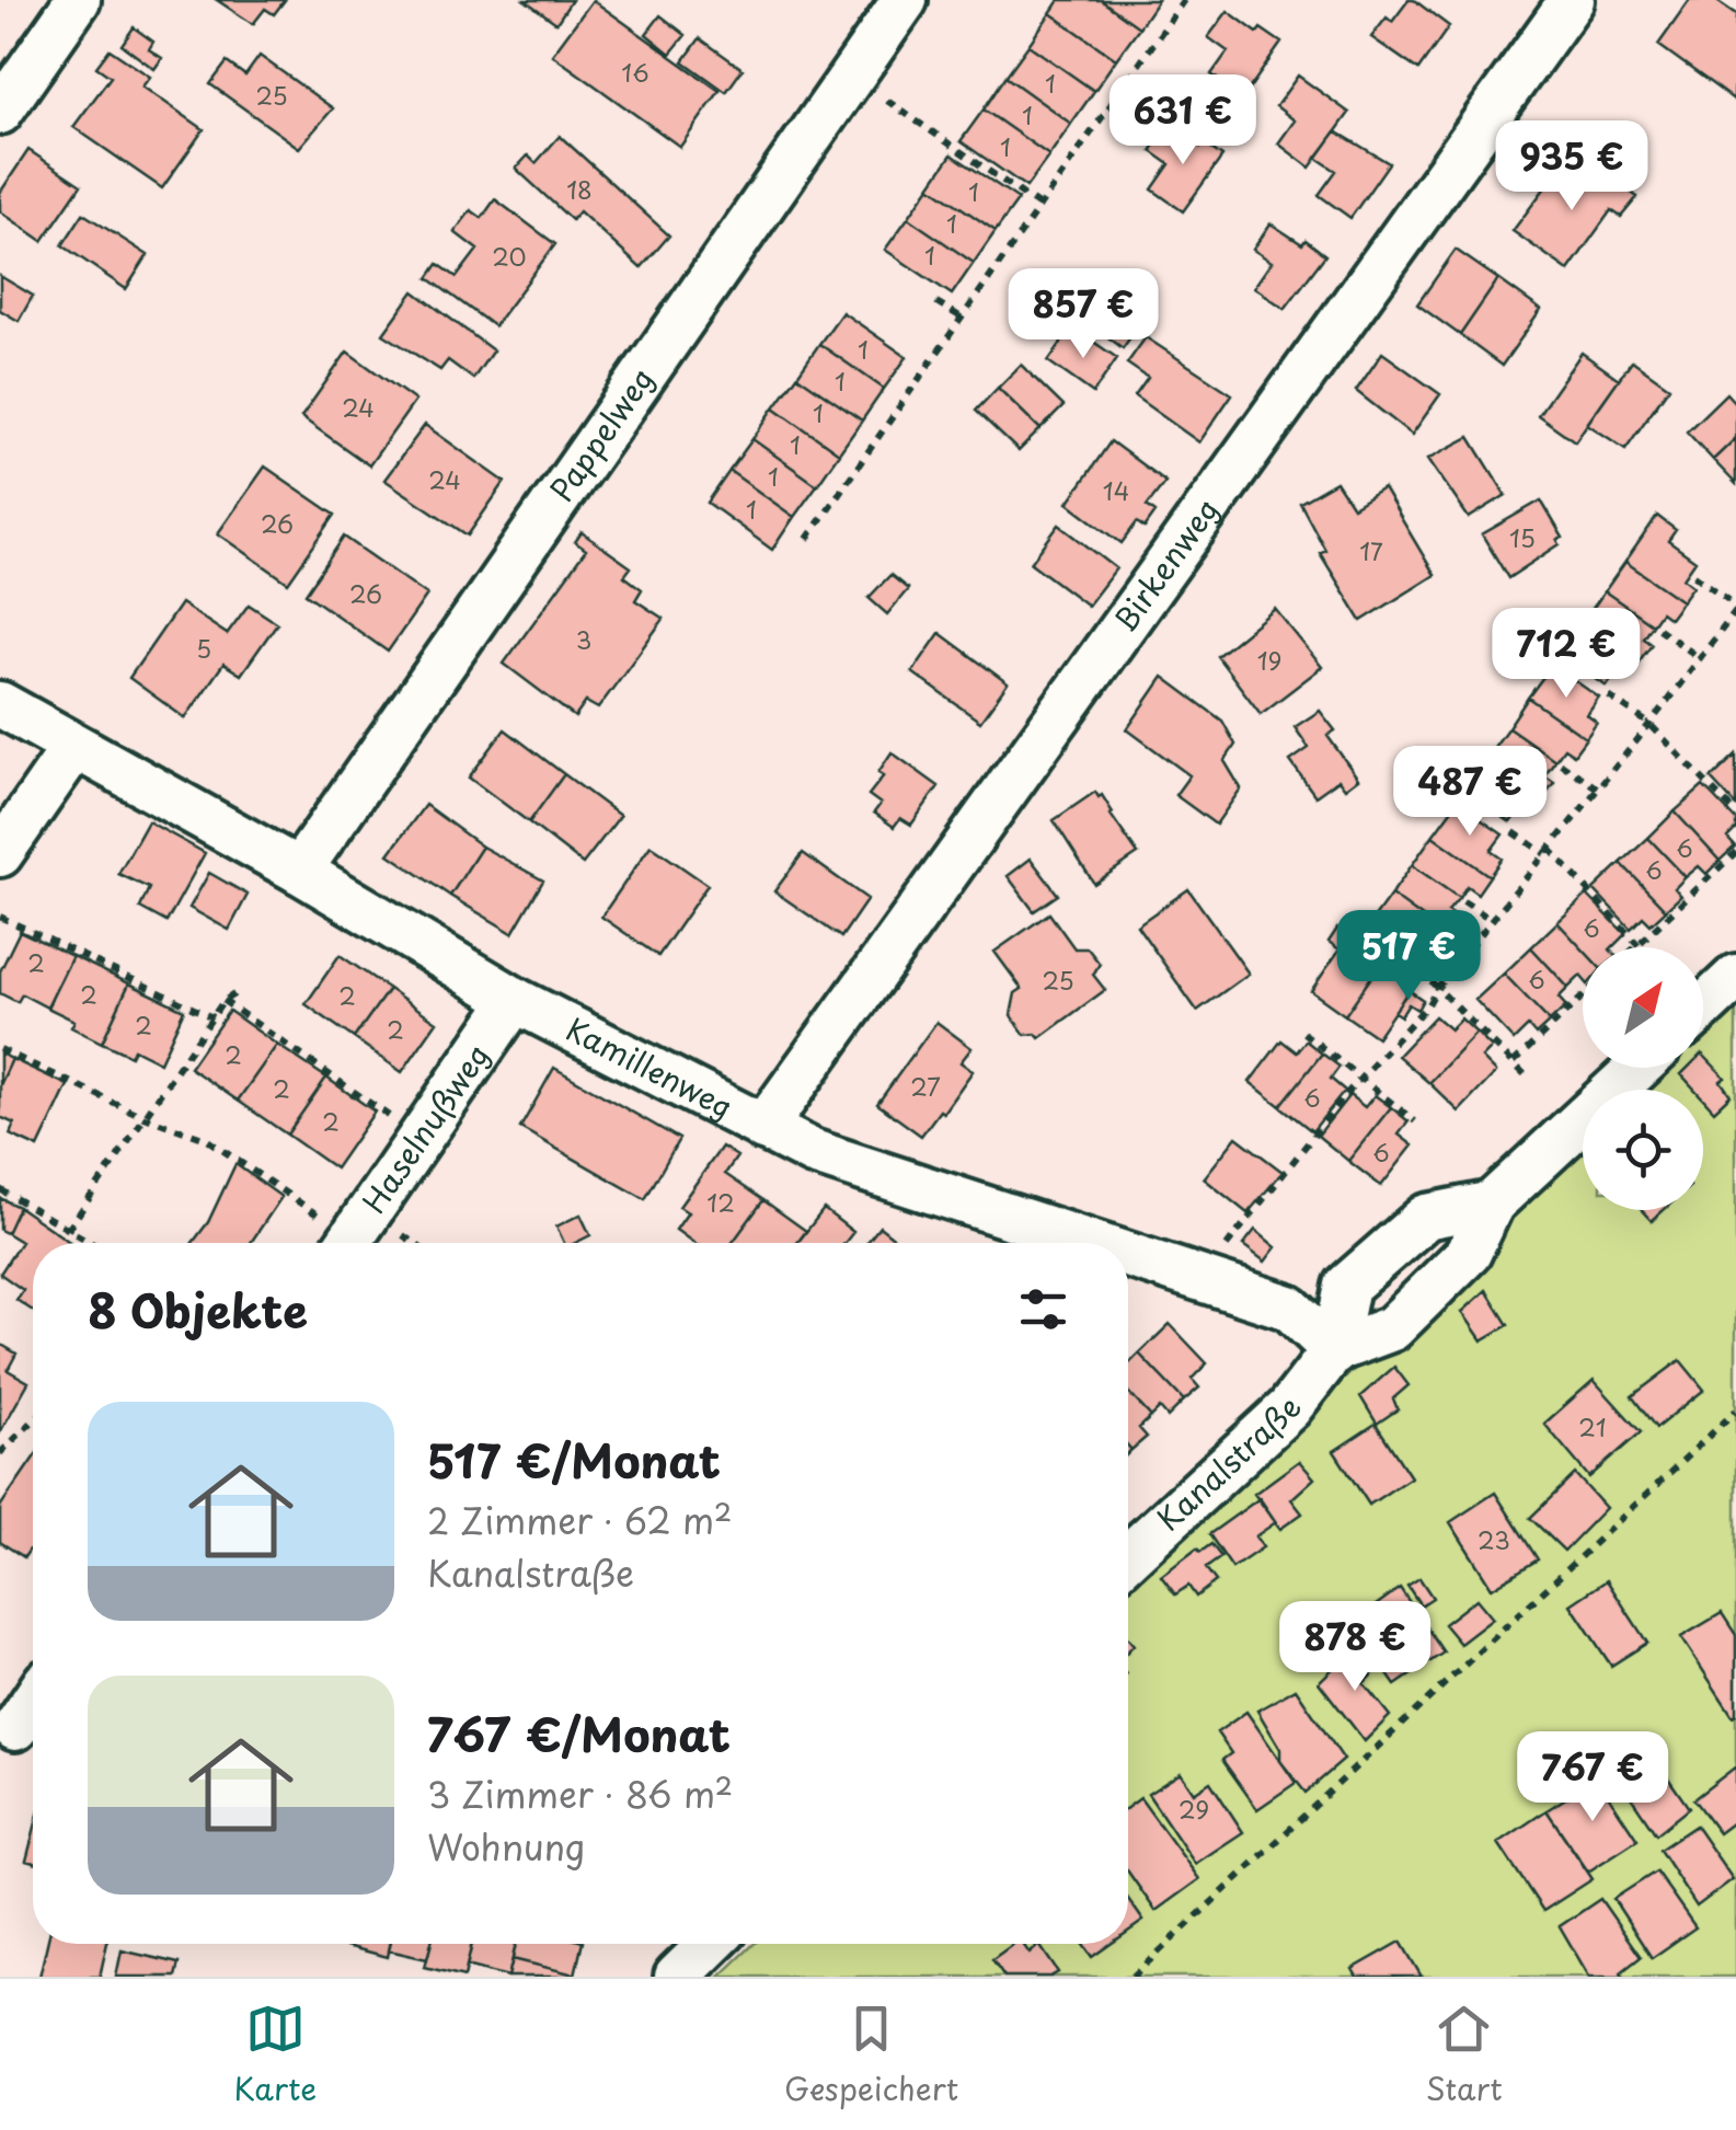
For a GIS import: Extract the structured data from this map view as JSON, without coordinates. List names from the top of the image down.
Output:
{
  "streets": {
    "street": [
      "Pappelweg",
      "Birkenweg",
      "Kamillenweg",
      "Haselnußweg",
      "Kanalstraße"
    ]
  },
  "crossings": [
    ["Pappelweg", "Kamillenweg"],
    ["Birkenweg", "Kamillenweg"],
    ["Kamillenweg", "Haselnußweg"],
    ["Kamillenweg", "Kanalstraße"]
  ],
  "house_numbers": [
    "16",
    "1",
    "25",
    "1",
    "1",
    "18",
    "1",
    "1",
    "1",
    "20",
    "1",
    "1",
    "24",
    "1",
    "1",
    "1",
    "24",
    "14",
    "1",
    "26",
    "15",
    "17",
    "26",
    "3",
    "5",
    "19",
    "6",
    "6",
    "6",
    "2",
    "6",
    "25",
    "2",
    "2",
    "2",
    "2",
    "2",
    "27",
    "2",
    "6",
    "2",
    "6",
    "12",
    "21",
    "23",
    "29"
  ],
  "north": "top right",
  "page": {
    "price": [
      "631 €",
      "935 €",
      "857 €",
      "712 €",
      "487 €",
      "517 €",
      "878 €",
      "767 €"
    ],
    "heading": "8 Objekte",
    "list": [
      {
        "name": "517 €/Monat",
        "note": "2 Zimmer · 62 m² · Kanalstraße"
      },
      {
        "name": "767 €/Monat",
        "note": "3 Zimmer · 86 m² · Wohnung"
      }
    ],
    "tabs": ["Karte", "Gespeichert", "Start"]
  }
}
